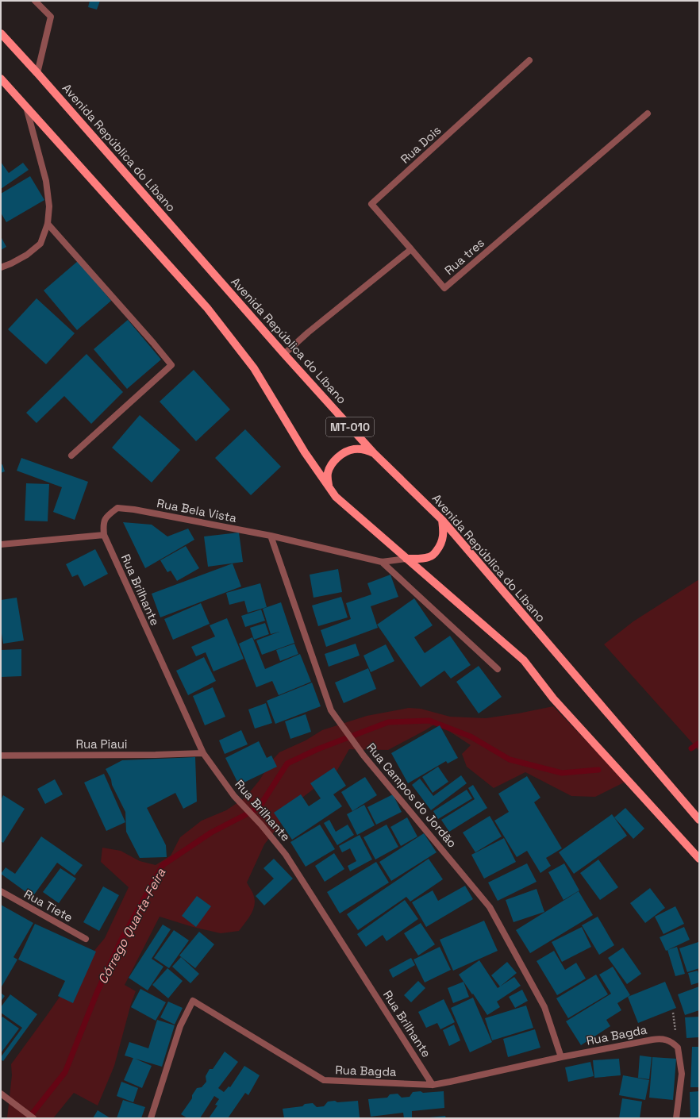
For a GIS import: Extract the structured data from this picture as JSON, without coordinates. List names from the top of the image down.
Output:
{
  "streets": {
    "main road": ["Avenida República do Líbano", "MT-010"],
    "street": [
      "Rua Dois",
      "Rua tres",
      "Rua Bela Vista",
      "Rua Brilhante",
      "Rua Piaui",
      "Rua Campos do Jordão",
      "Rua Tiete",
      "Rua Bagda"
    ]
  },
  "crossings": [
    ["Rua Dois", "Rua tres"],
    ["Rua Bela Vista", "Rua Brilhante"],
    ["Rua Bela Vista", "Rua Campos do Jordão"],
    ["Rua Brilhante", "Rua Piaui"],
    ["Rua Brilhante", "Rua Bagda"],
    ["Rua Campos do Jordão", "Rua Bagda"]
  ],
  "water": ["Córrego Quarta-Feira"]
}
